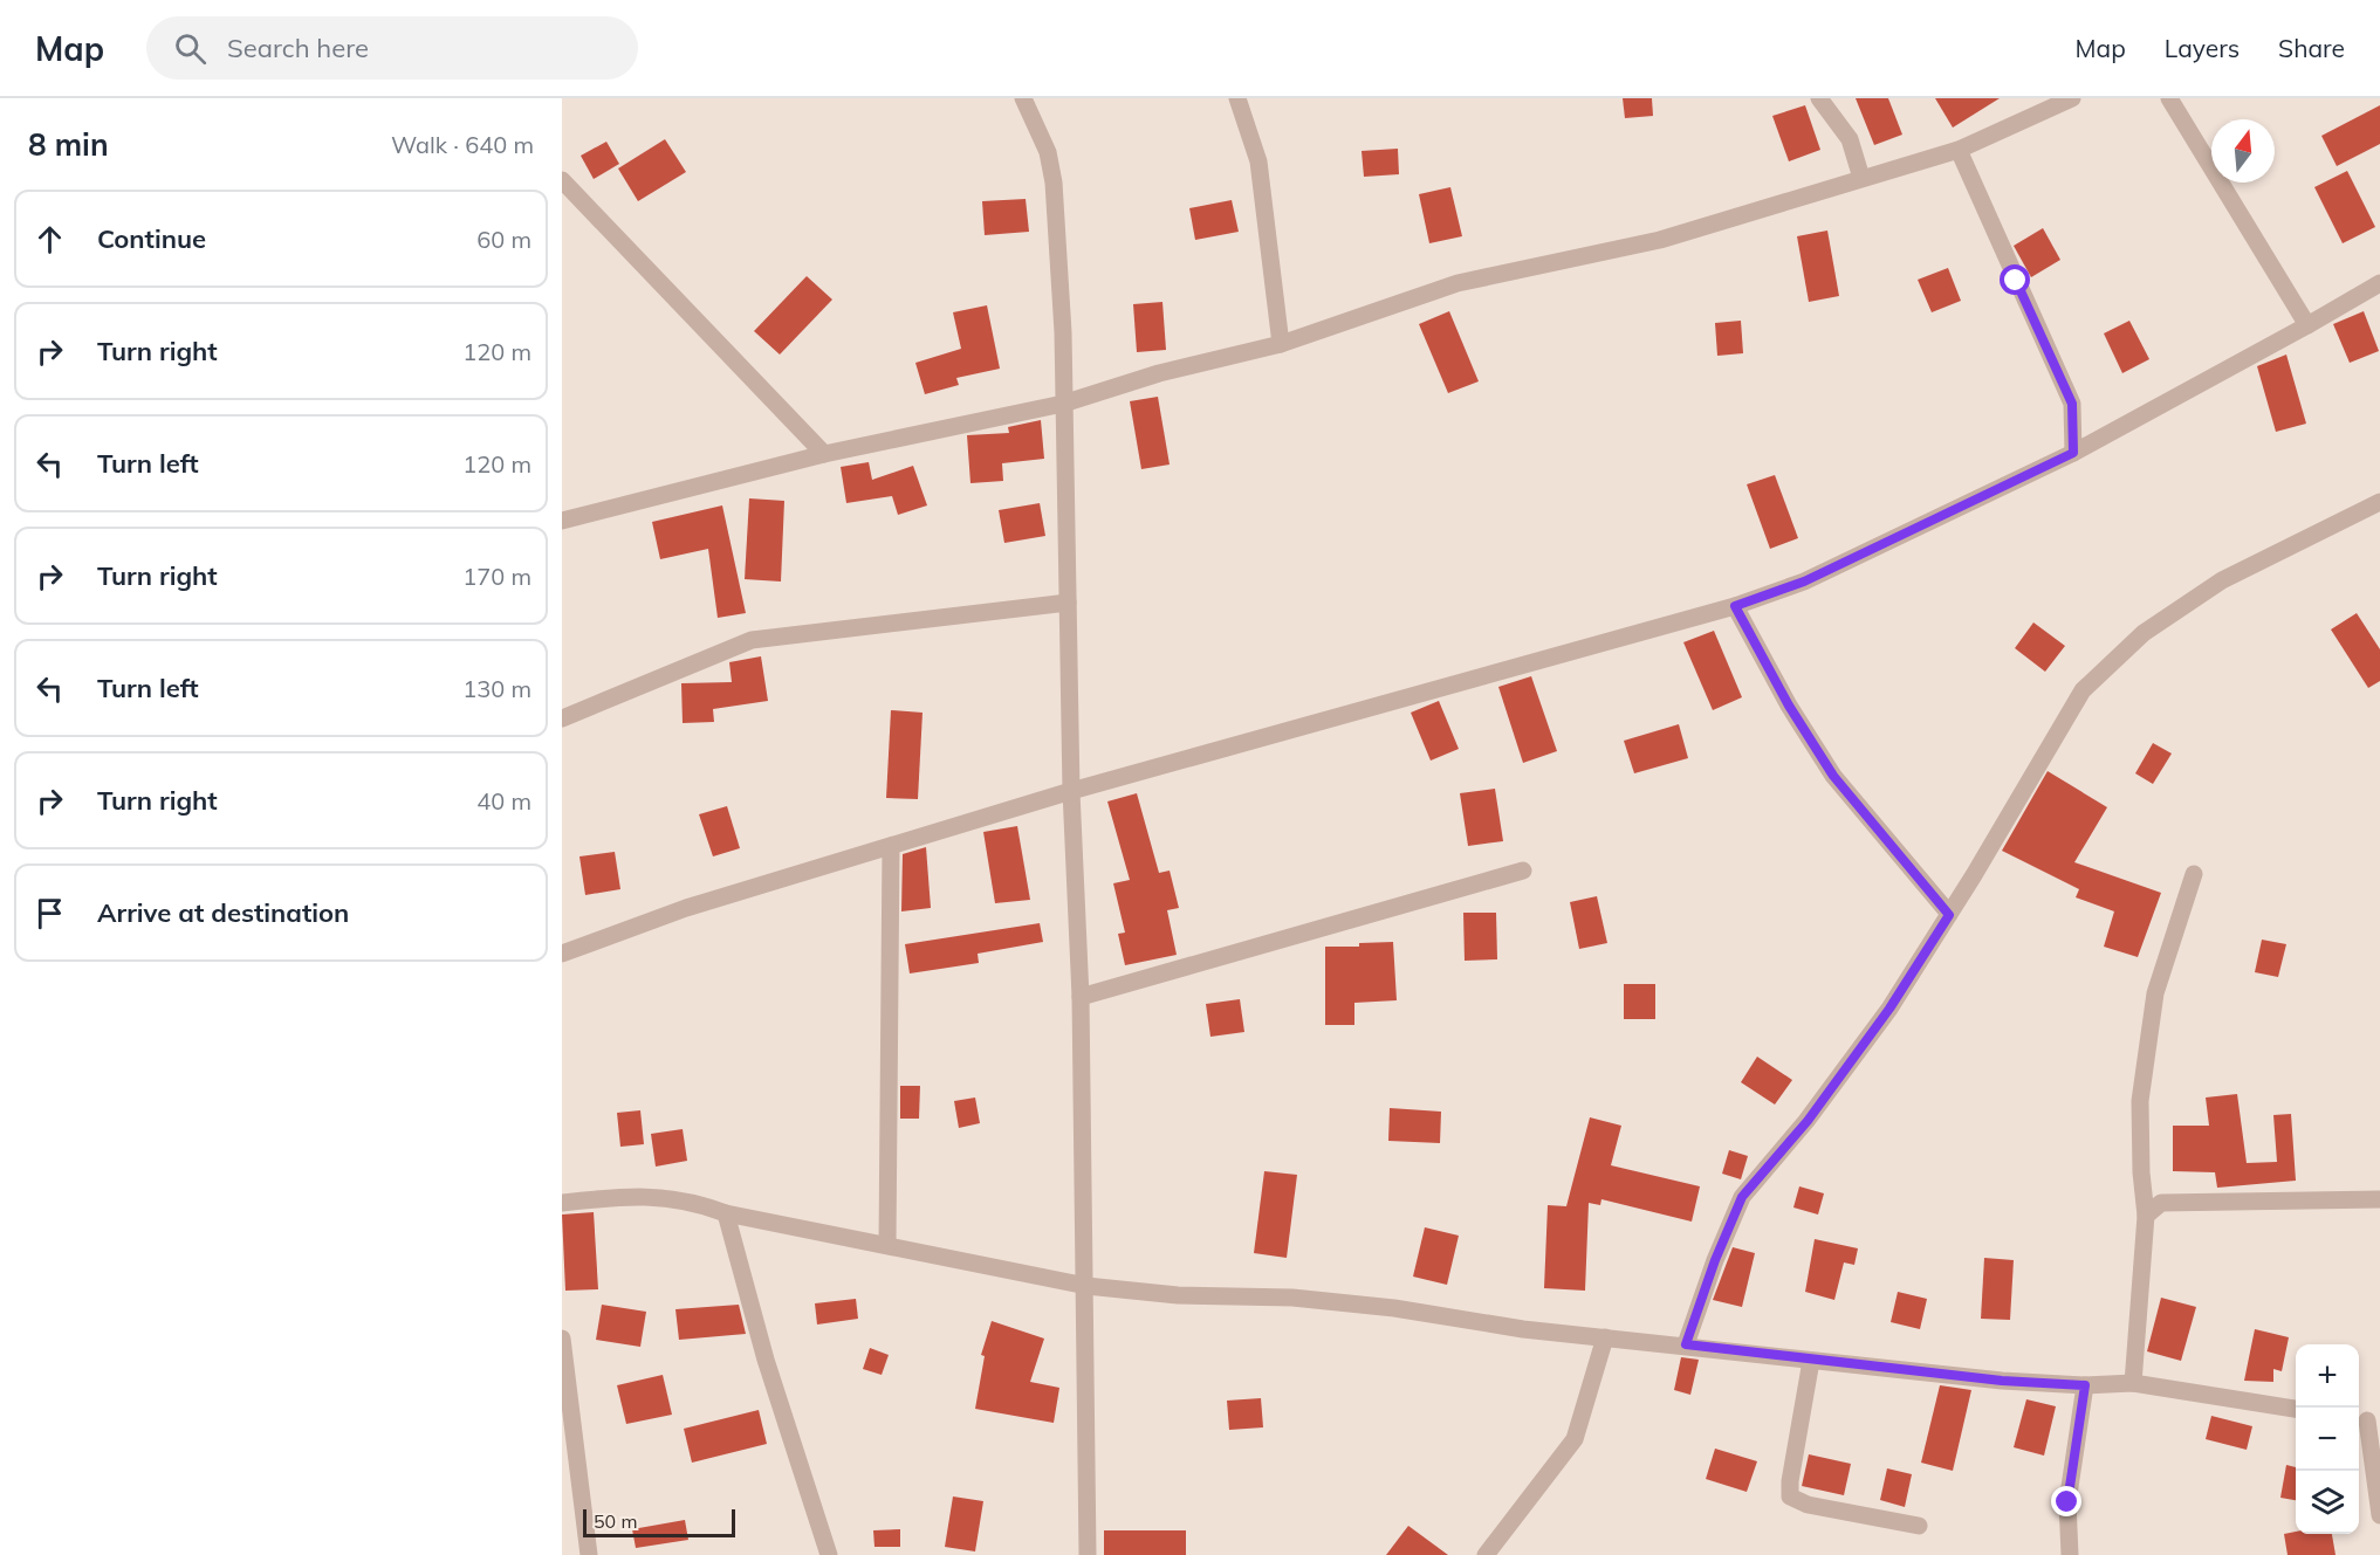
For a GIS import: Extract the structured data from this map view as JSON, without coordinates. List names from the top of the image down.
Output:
{
  "scale_bar": "50 m",
  "north": "top",
  "page": {
    "header": "Map",
    "search": "Search here",
    "nav": ["Map", "Layers", "Share"],
    "heading": ["8 min", "Walk · 640 m"],
    "list": [
      ["Continue", "60 m"],
      ["Turn right", "120 m"],
      ["Turn left", "120 m"],
      ["Turn right", "170 m"],
      ["Turn left", "130 m"],
      ["Turn right", "40 m"],
      "Arrive at destination"
    ],
    "map_buttons": ["+", "−"],
    "scale": "50 m"
  }
}
